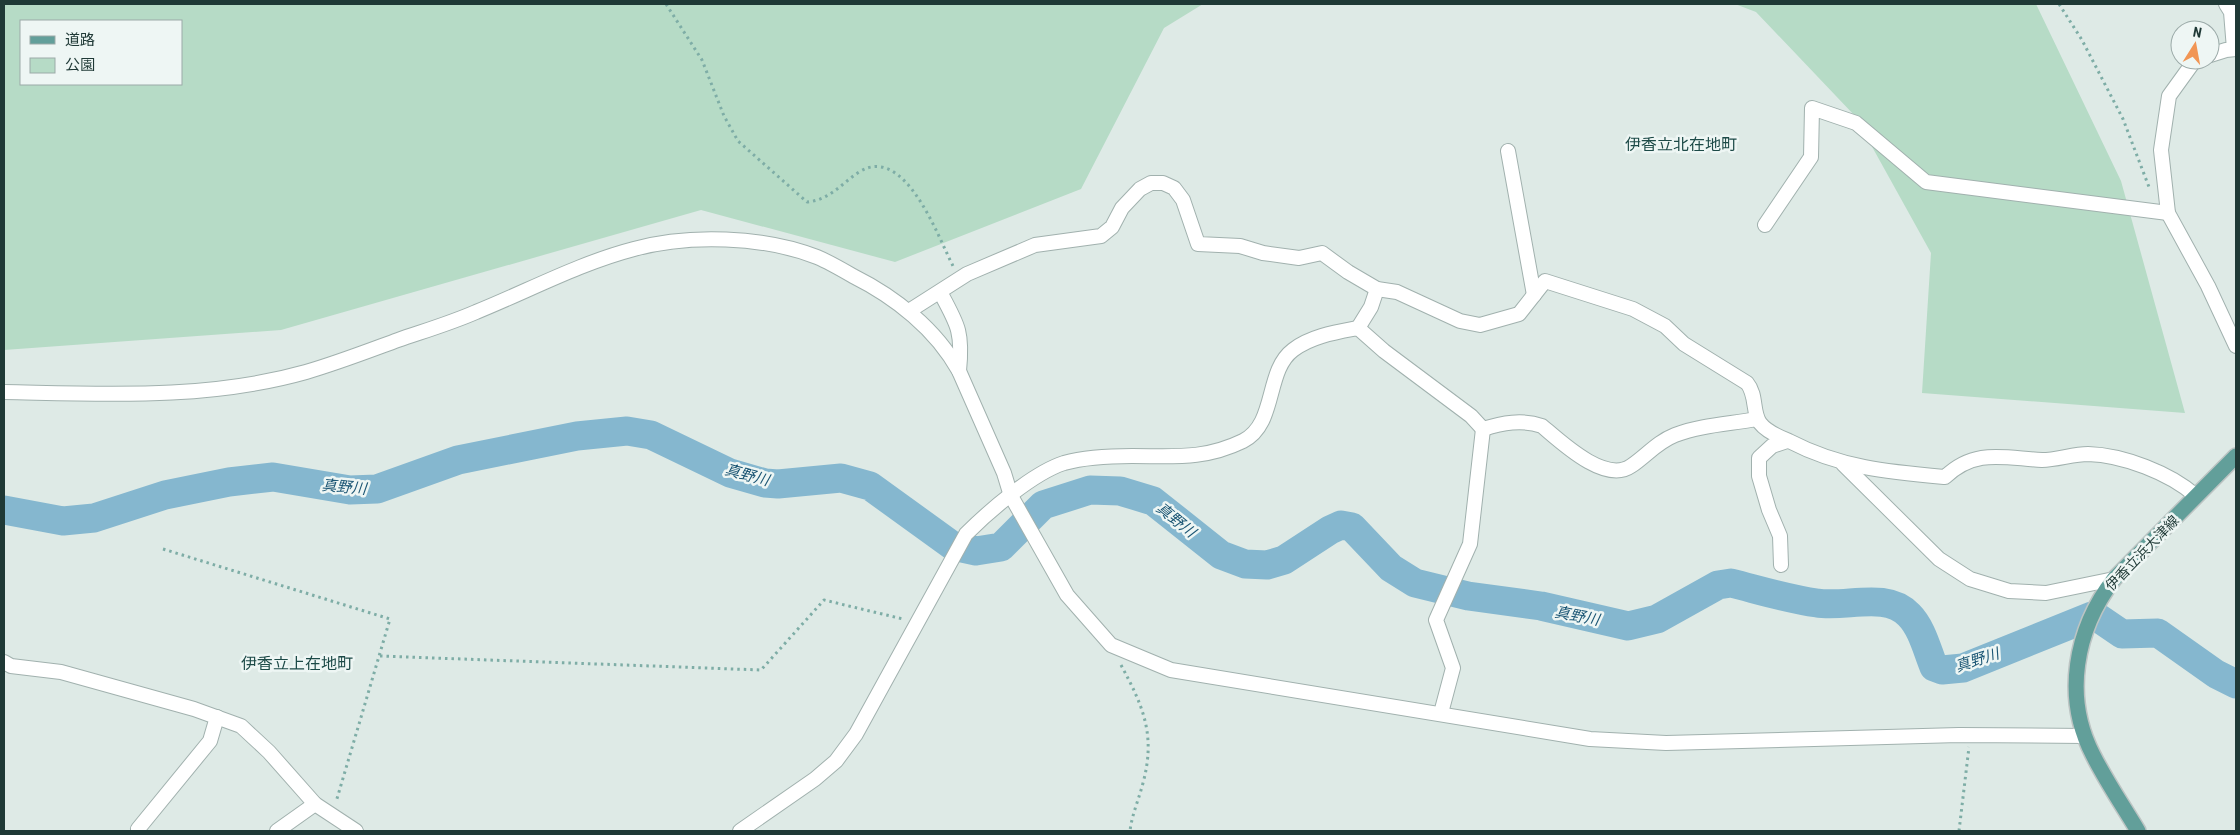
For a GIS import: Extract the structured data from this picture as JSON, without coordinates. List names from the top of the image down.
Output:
{
  "streets": {
    "main road": ["伊香立浜大津線"]
  },
  "districts": ["伊香立北在地町", "伊香立上在地町"],
  "water": ["真野川"],
  "legend": ["道路", "公園"],
  "north": "top"
}
